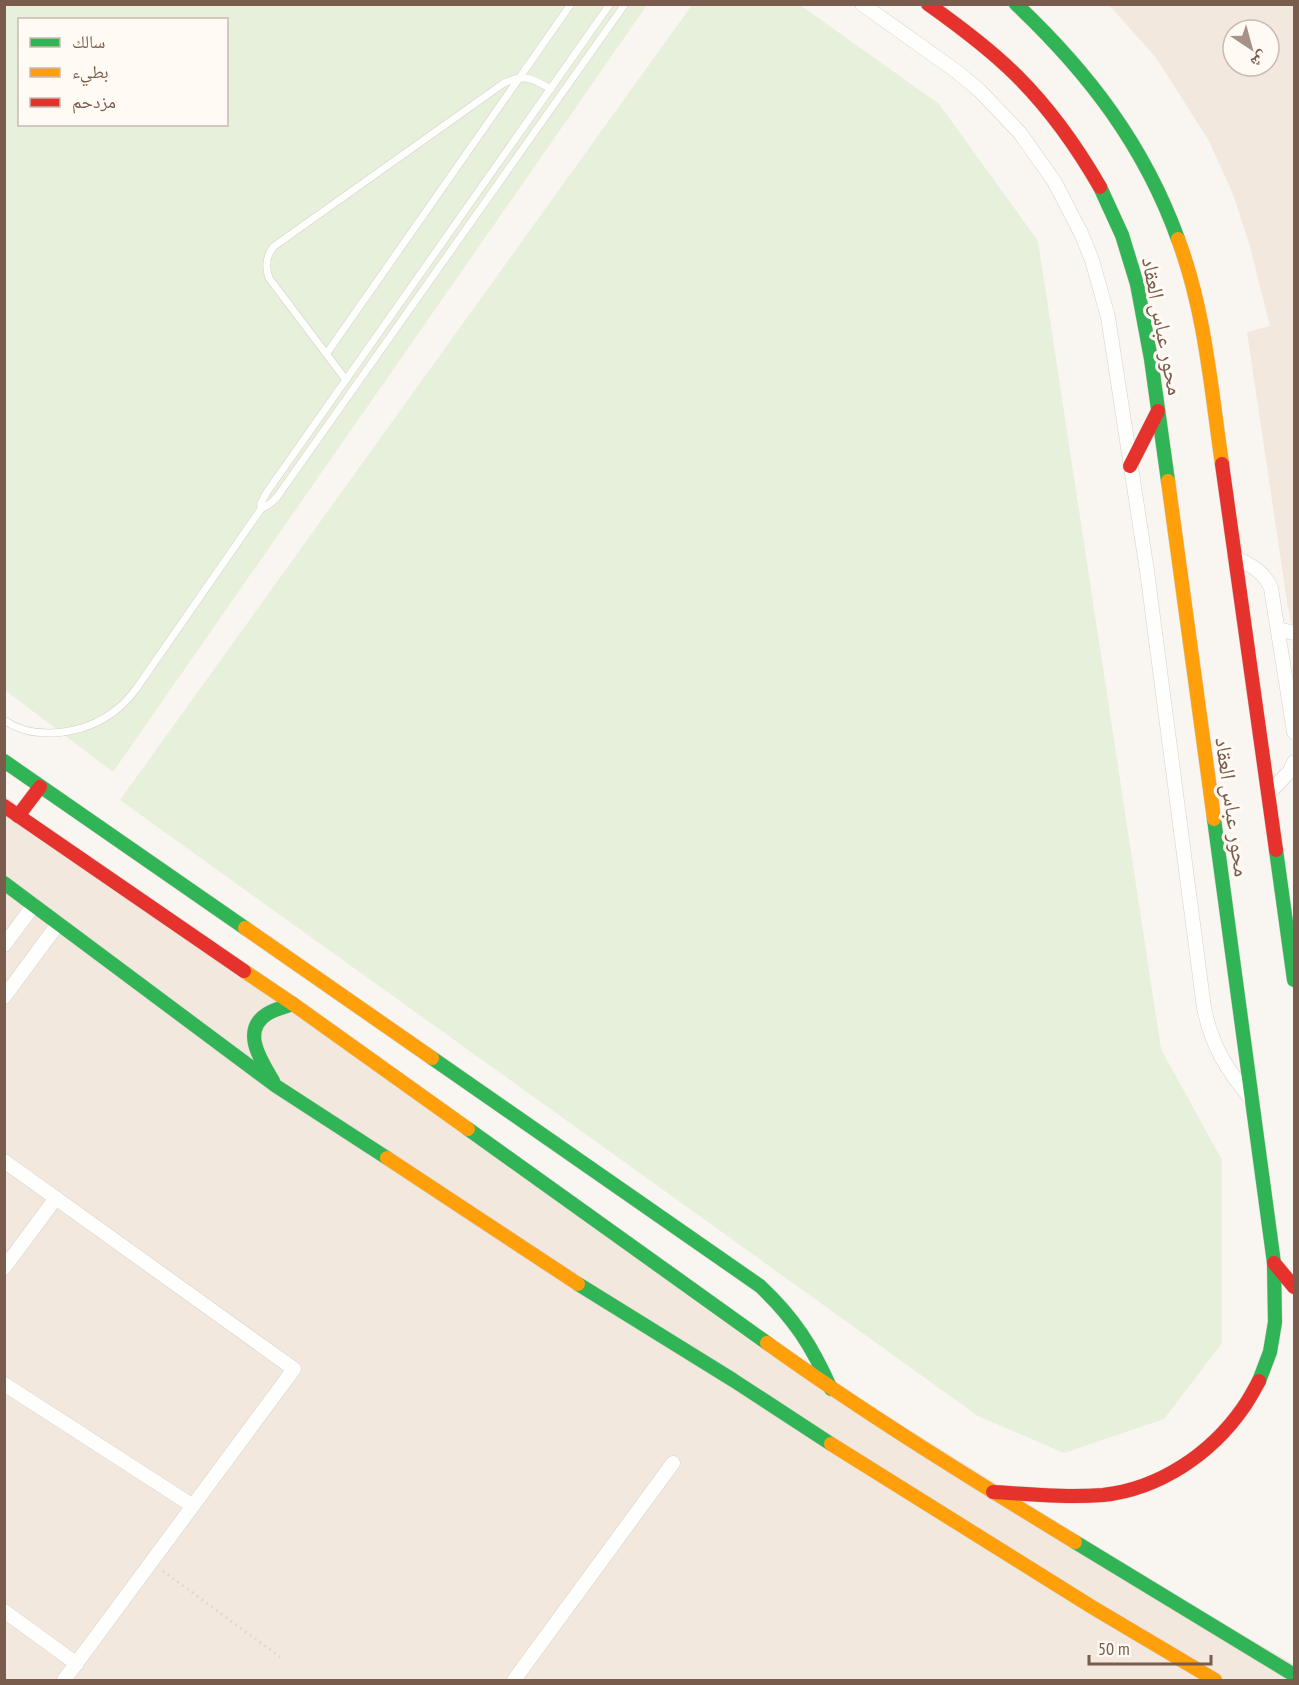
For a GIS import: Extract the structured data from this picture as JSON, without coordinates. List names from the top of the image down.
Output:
{
  "streets": {
    "main road": ["محور عباس العقاد"]
  },
  "legend": ["سالك", "بطيء", "مزدحم"],
  "scale_bar": "50 m",
  "north": "bottom right"
}
